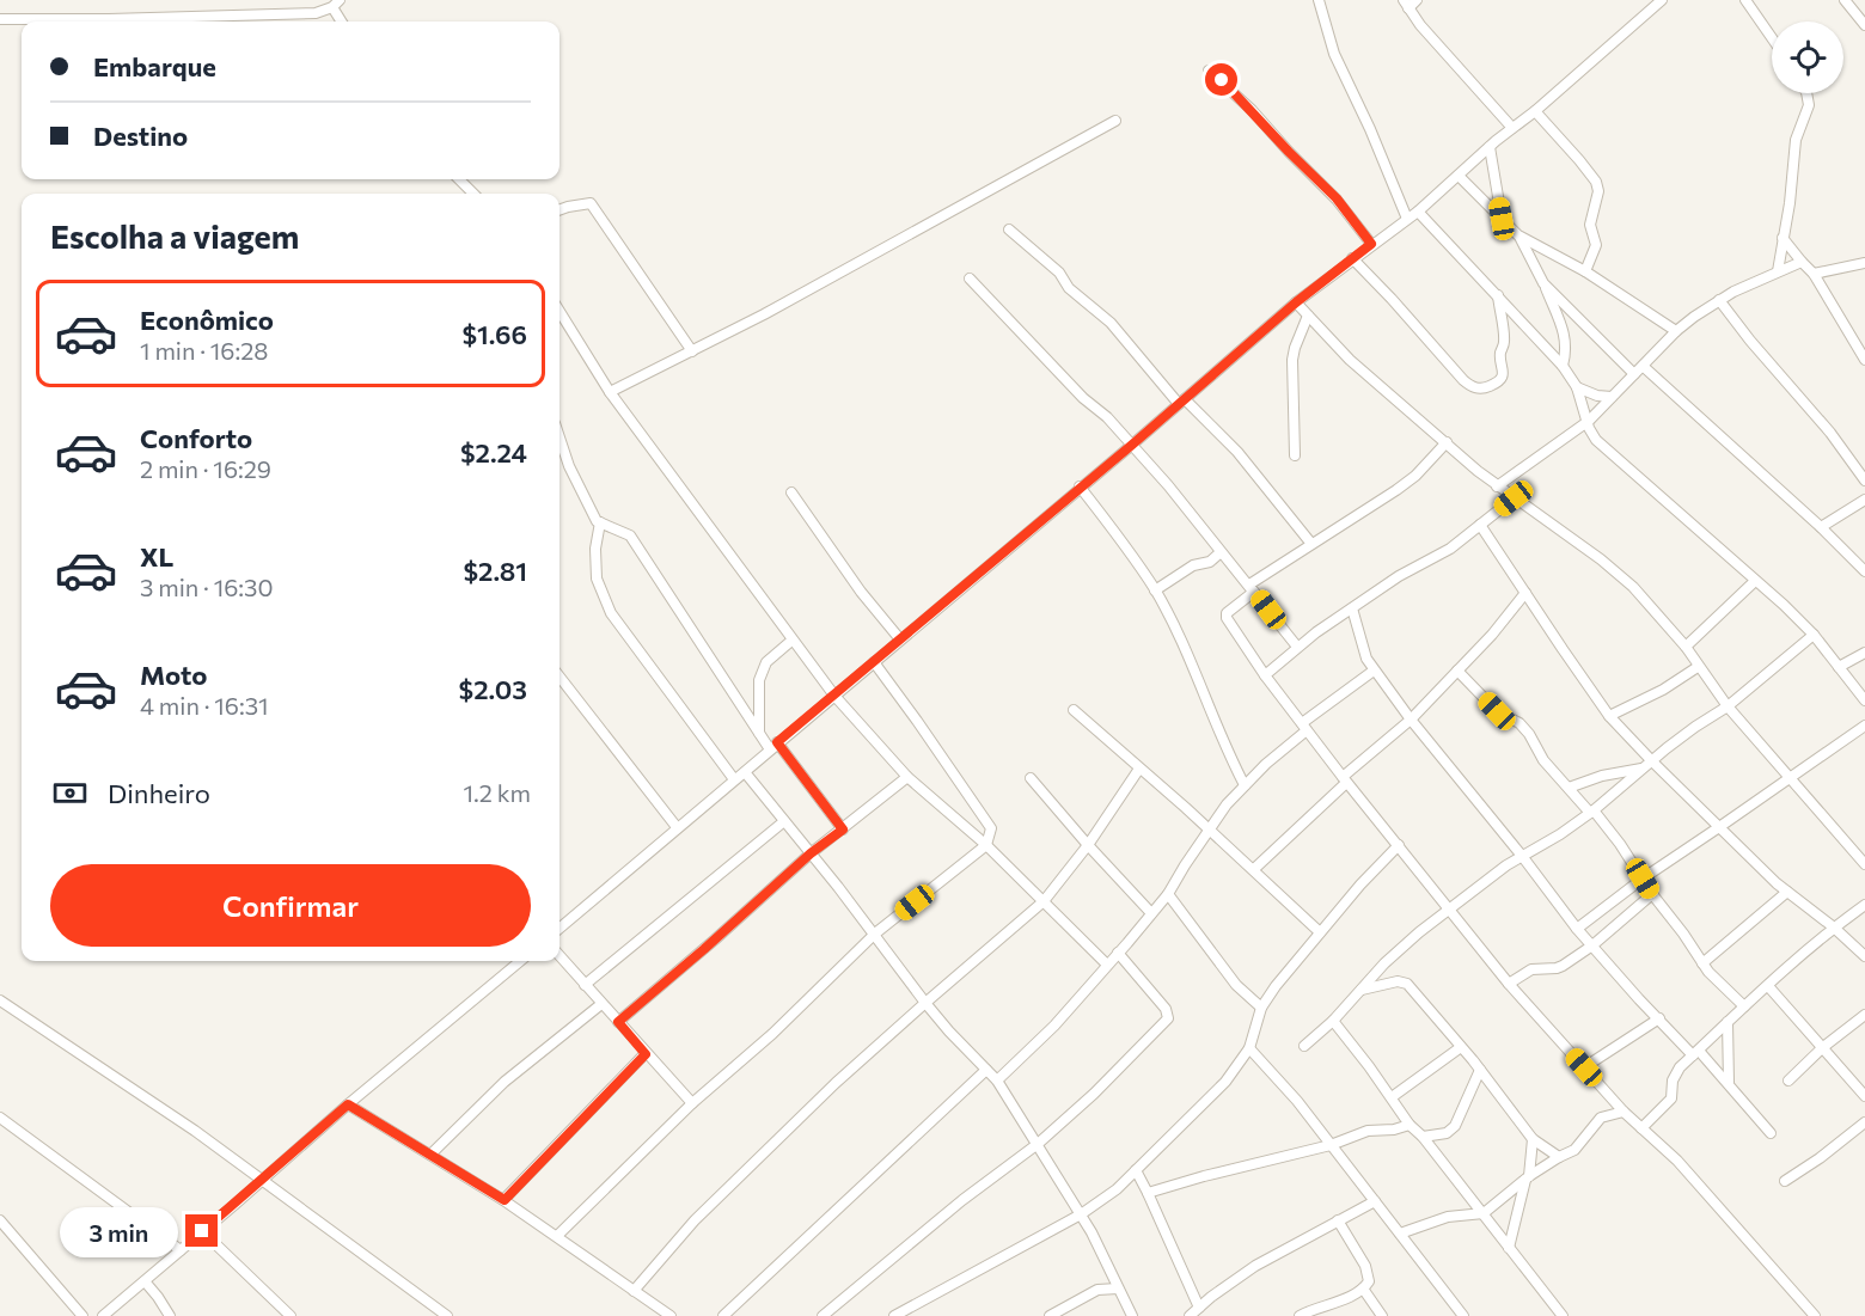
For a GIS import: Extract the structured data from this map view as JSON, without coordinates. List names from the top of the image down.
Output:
{
  "page": {
    "banner": ["Embarque", "Destino"],
    "heading": "Escolha a viagem",
    "list": [
      {
        "name": "Econômico",
        "note": "1 min · 16:28",
        "value": "$1.66"
      },
      {
        "name": "Conforto",
        "note": "2 min · 16:29",
        "value": "$2.24"
      },
      {
        "name": "XL",
        "note": "3 min · 16:30",
        "value": "$2.81"
      },
      {
        "name": "Moto",
        "note": "4 min · 16:31",
        "value": "$2.03"
      }
    ],
    "pay": ["Dinheiro", "1.2 km"],
    "buttons": "Confirmar",
    "bubble": "3 min"
  }
}
